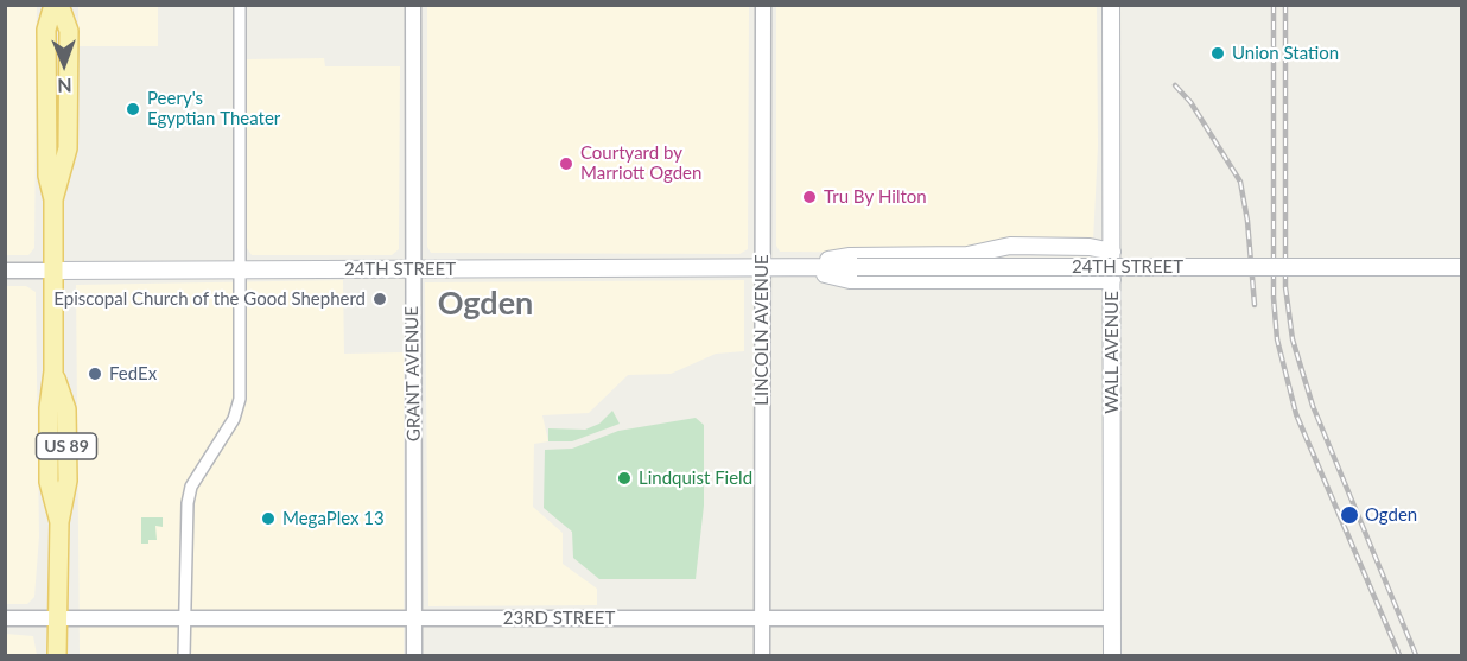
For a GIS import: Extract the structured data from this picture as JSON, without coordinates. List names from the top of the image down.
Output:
{
  "streets": {
    "main road": ["24TH STREET", "WALL AVENUE", "US 89"],
    "street": ["LINCOLN AVENUE", "GRANT AVENUE", "23RD STREET"]
  },
  "crossings": [
    ["24TH STREET", "LINCOLN AVENUE"],
    ["24TH STREET", "WALL AVENUE"],
    ["24TH STREET", "GRANT AVENUE"],
    ["24TH STREET", "US 89"],
    ["LINCOLN AVENUE", "23RD STREET"],
    ["WALL AVENUE", "23RD STREET"],
    ["GRANT AVENUE", "23RD STREET"],
    ["US 89", "23RD STREET"]
  ],
  "districts": ["Ogden"],
  "places": [
    "Union Station",
    "Peery's Egyptian Theater",
    "Courtyard by Marriott Ogden",
    "Tru By Hilton",
    "Episcopal Church of the Good Shepherd",
    "FedEx",
    "Lindquist Field",
    "Ogden",
    "MegaPlex 13"
  ],
  "north": "bottom"
}
